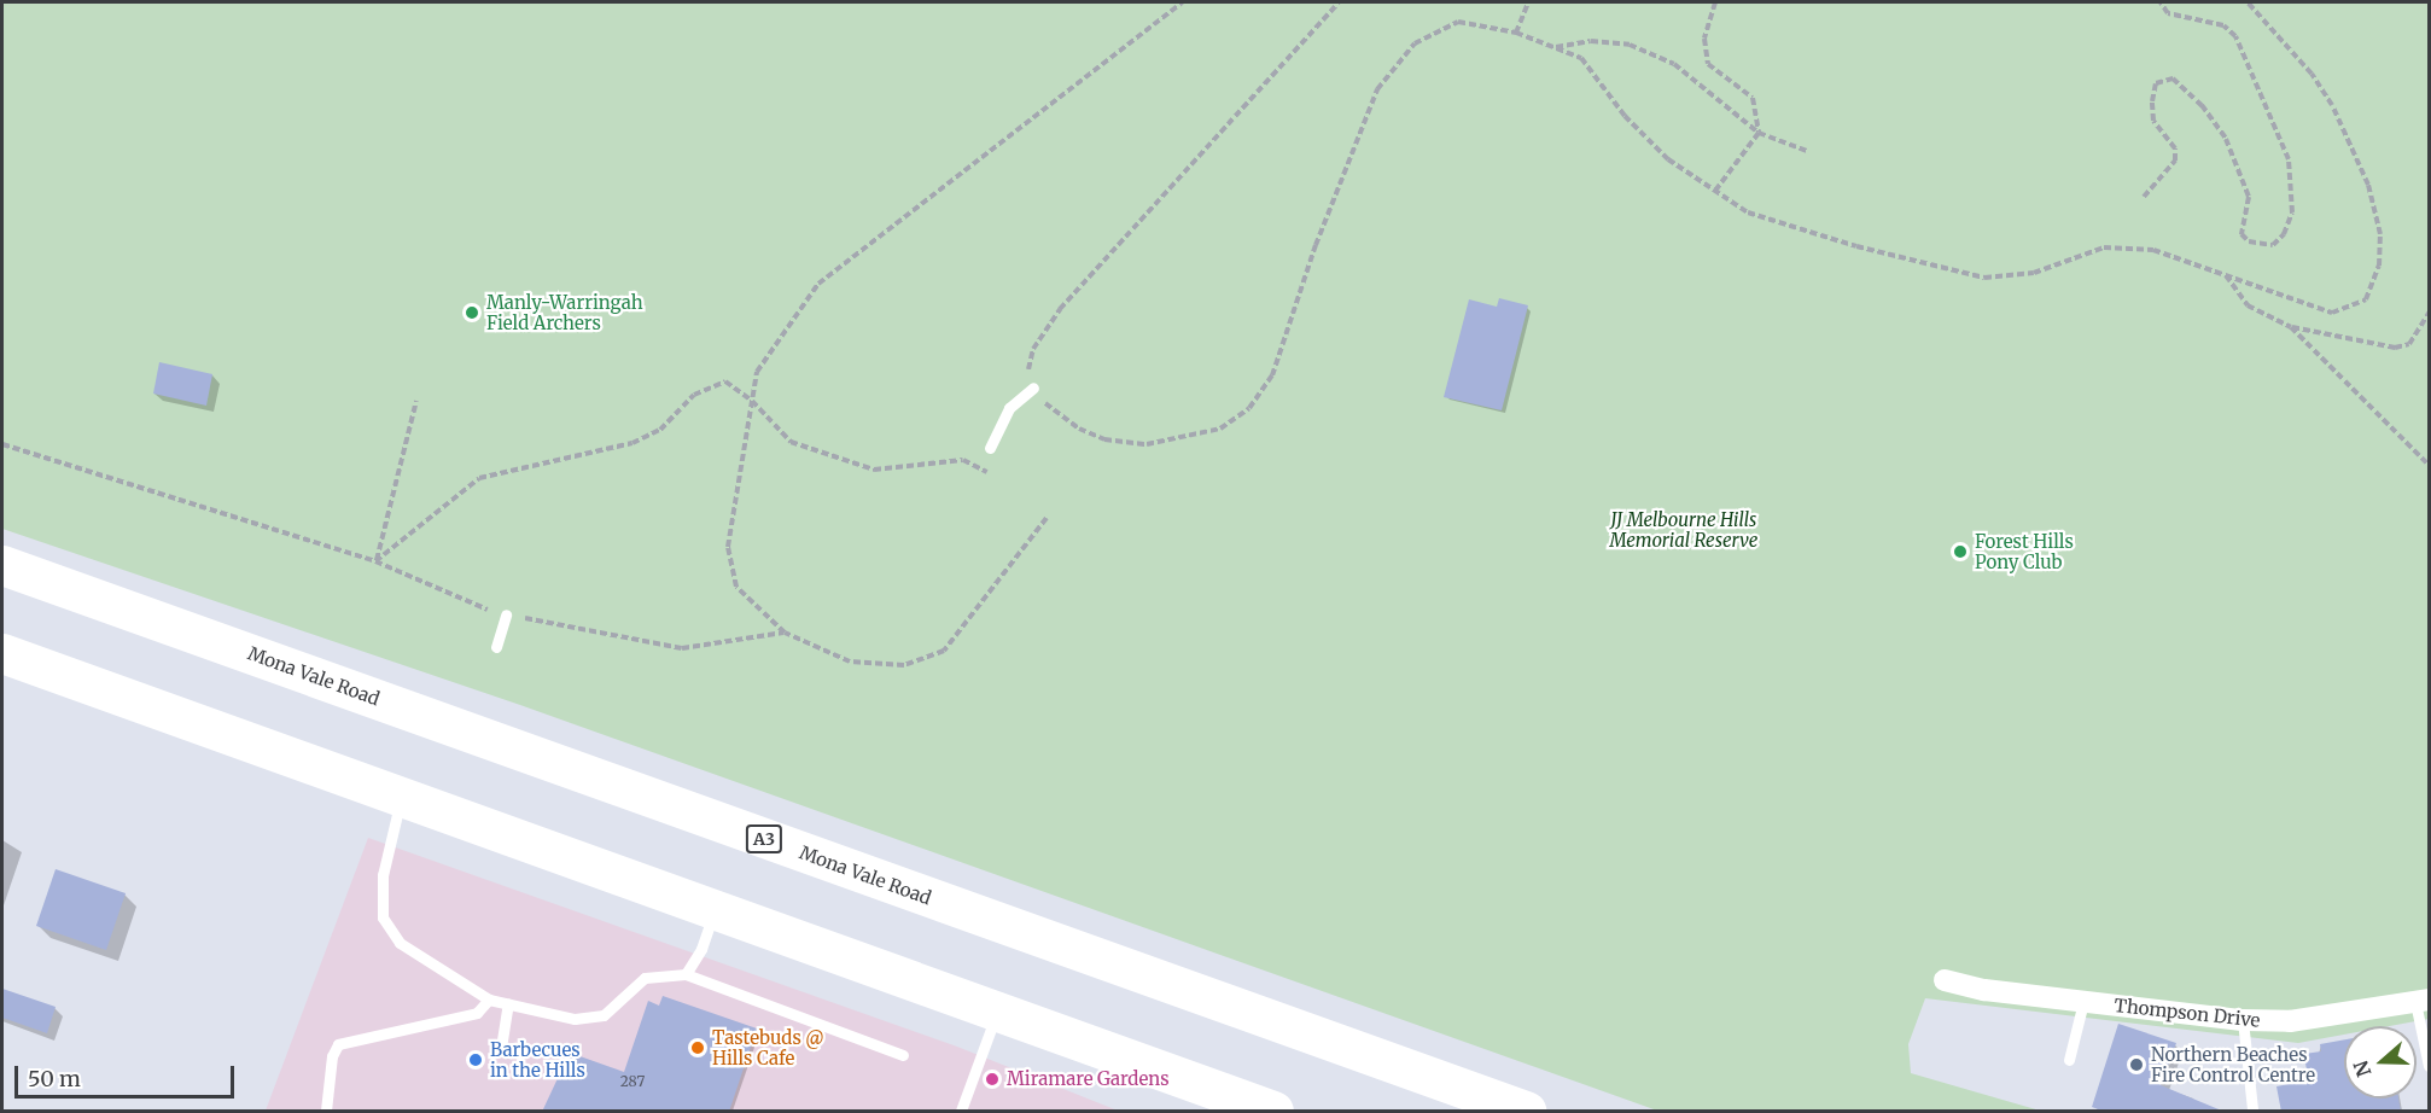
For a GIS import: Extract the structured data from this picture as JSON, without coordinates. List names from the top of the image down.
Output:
{
  "streets": {
    "highway": ["Mona Vale Road", "A3"],
    "street": ["Thompson Drive"]
  },
  "parks": ["JJ Melbourne Hills Memorial Reserve"],
  "places": [
    "Manly-Warringah Field Archers",
    "Forest Hills Pony Club",
    "Tastebuds @ Hills Cafe",
    "Barbecues in the Hills",
    "Northern Beaches Fire Control Centre",
    "Miramare Gardens"
  ],
  "house_numbers": ["287"],
  "scale_bar": "50 m",
  "north": "left"
}
